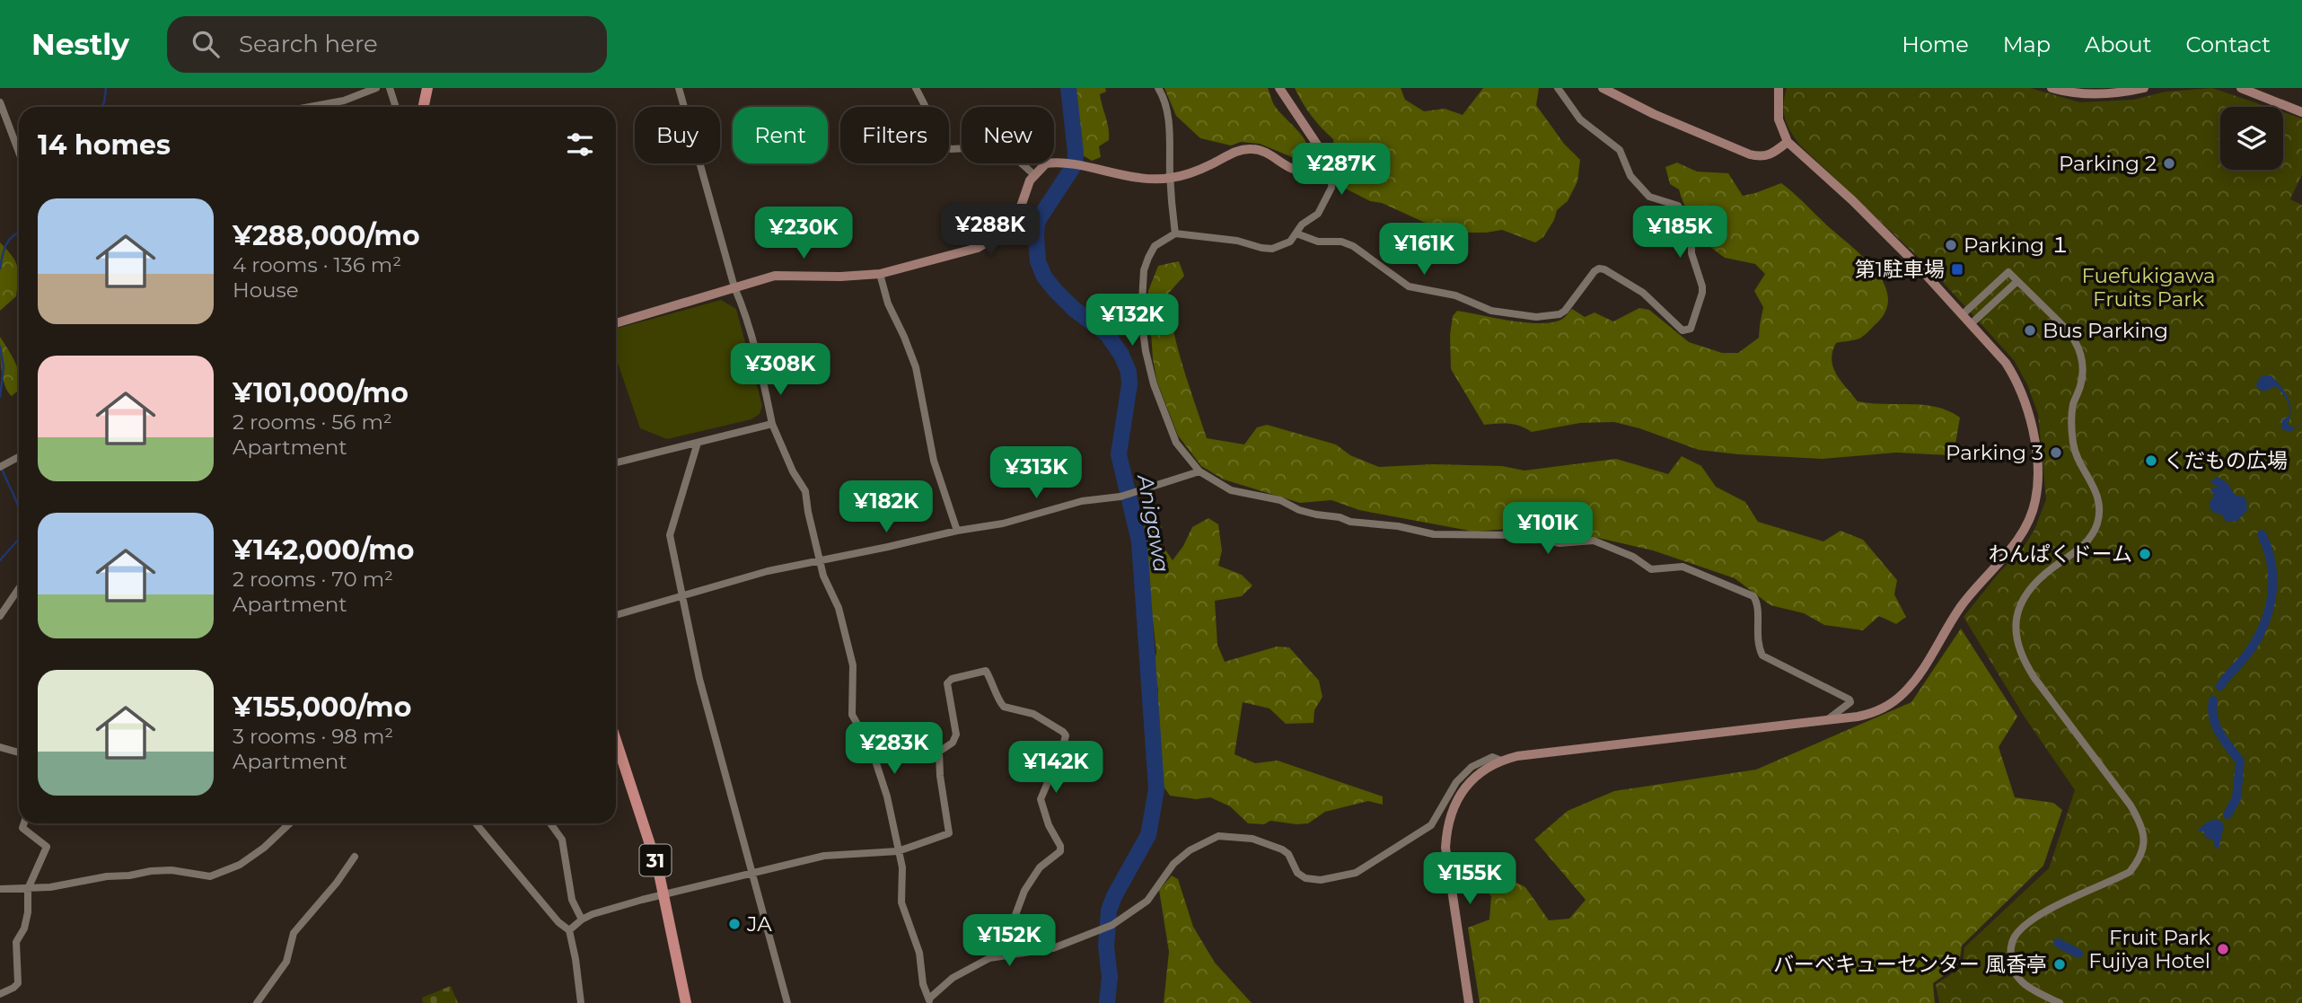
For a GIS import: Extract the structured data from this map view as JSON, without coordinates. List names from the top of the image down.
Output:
{
  "streets": {
    "main road": ["31"]
  },
  "water": ["Anigawa"],
  "parks": ["Fuefukigawa Fruits Park"],
  "places": {
    "other": [
      "Parking 2",
      "Parking １",
      "Bus Parking",
      "Parking 3",
      "くだもの広場",
      "わんぱくドーム",
      "JA",
      "Fruit Park Fujiya Hotel",
      "バーベキューセンター 風香亭"
    ],
    "transit": ["第1駐車場"]
  },
  "page": {
    "header": "Nestly",
    "search": "Search here",
    "nav": [
      "Home",
      "Map",
      "About",
      "Contact"
    ],
    "chip": [
      "Buy",
      "Rent",
      "Filters",
      "New"
    ],
    "heading": "14 homes",
    "price": [
      "¥287K",
      "¥288K",
      "¥185K",
      "¥230K",
      "¥161K",
      "¥132K",
      "¥308K",
      "¥313K",
      "¥182K",
      "¥101K",
      "¥283K",
      "¥142K",
      "¥155K",
      "¥152K"
    ],
    "list": [
      {
        "name": "¥288,000/mo",
        "note": "4 rooms · 136 m² · House"
      },
      {
        "name": "¥101,000/mo",
        "note": "2 rooms · 56 m² · Apartment"
      },
      {
        "name": "¥142,000/mo",
        "note": "2 rooms · 70 m² · Apartment"
      },
      {
        "name": "¥155,000/mo",
        "note": "3 rooms · 98 m² · Apartment"
      }
    ]
  }
}
